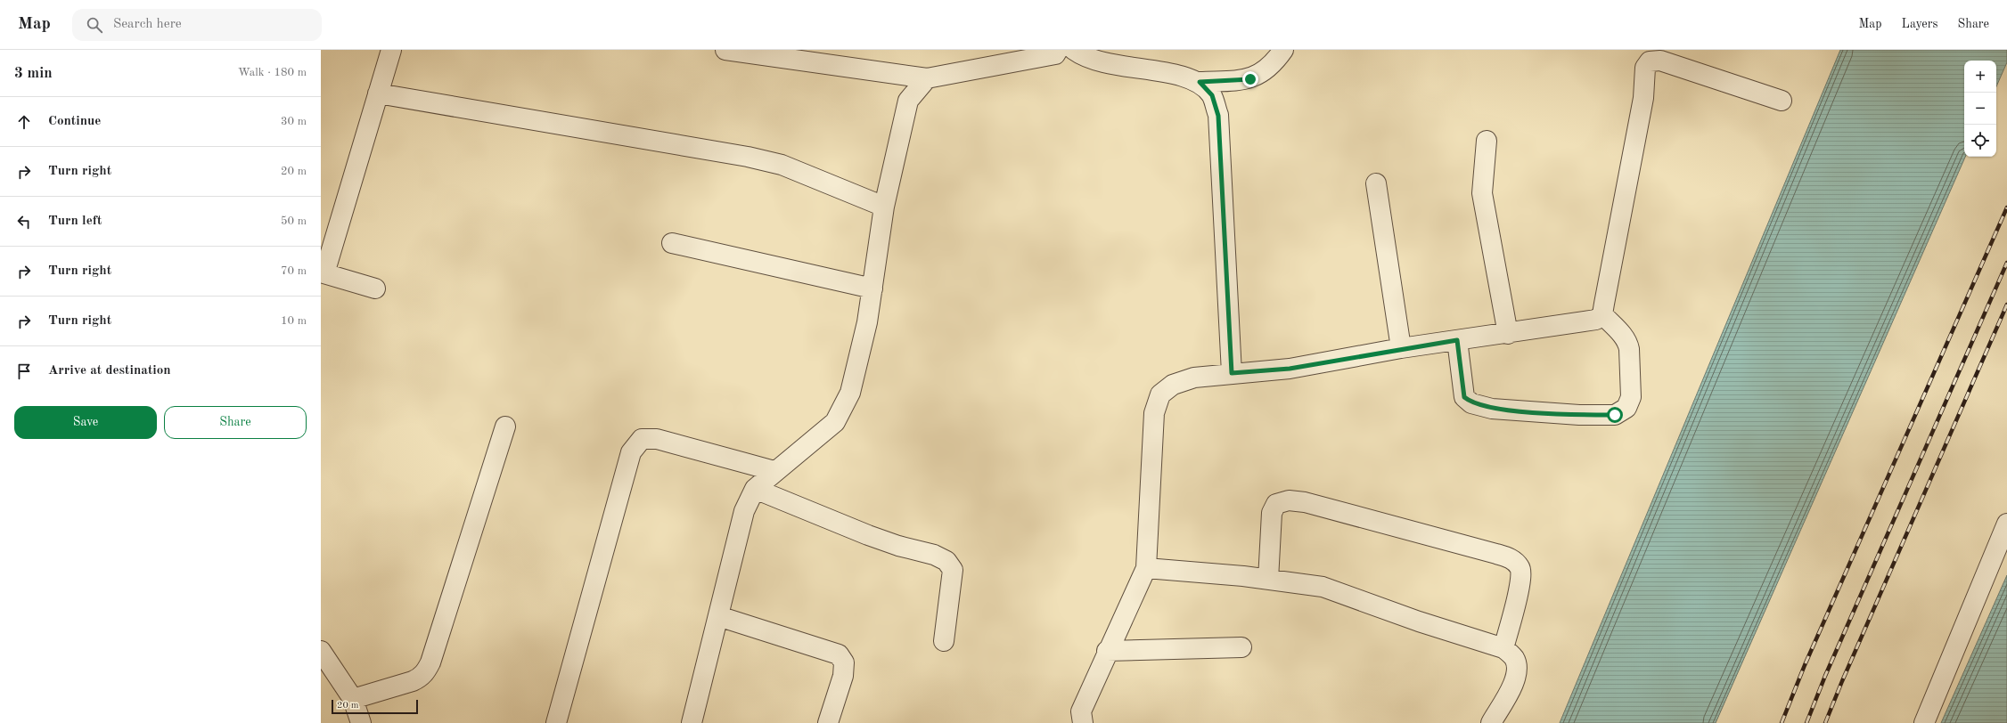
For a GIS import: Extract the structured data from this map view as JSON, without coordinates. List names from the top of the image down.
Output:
{
  "scale_bar": "20 m",
  "page": {
    "header": "Map",
    "search": "Search here",
    "nav": ["Map", "Layers", "Share"],
    "heading": ["3 min", "Walk · 180 m"],
    "map_buttons": ["+", "−"],
    "list": [
      ["Continue", "30 m"],
      ["Turn right", "20 m"],
      ["Turn left", "50 m"],
      ["Turn right", "70 m"],
      ["Turn right", "10 m"],
      "Arrive at destination"
    ],
    "buttons": ["Save", "Share"],
    "scale": "20 m"
  }
}
